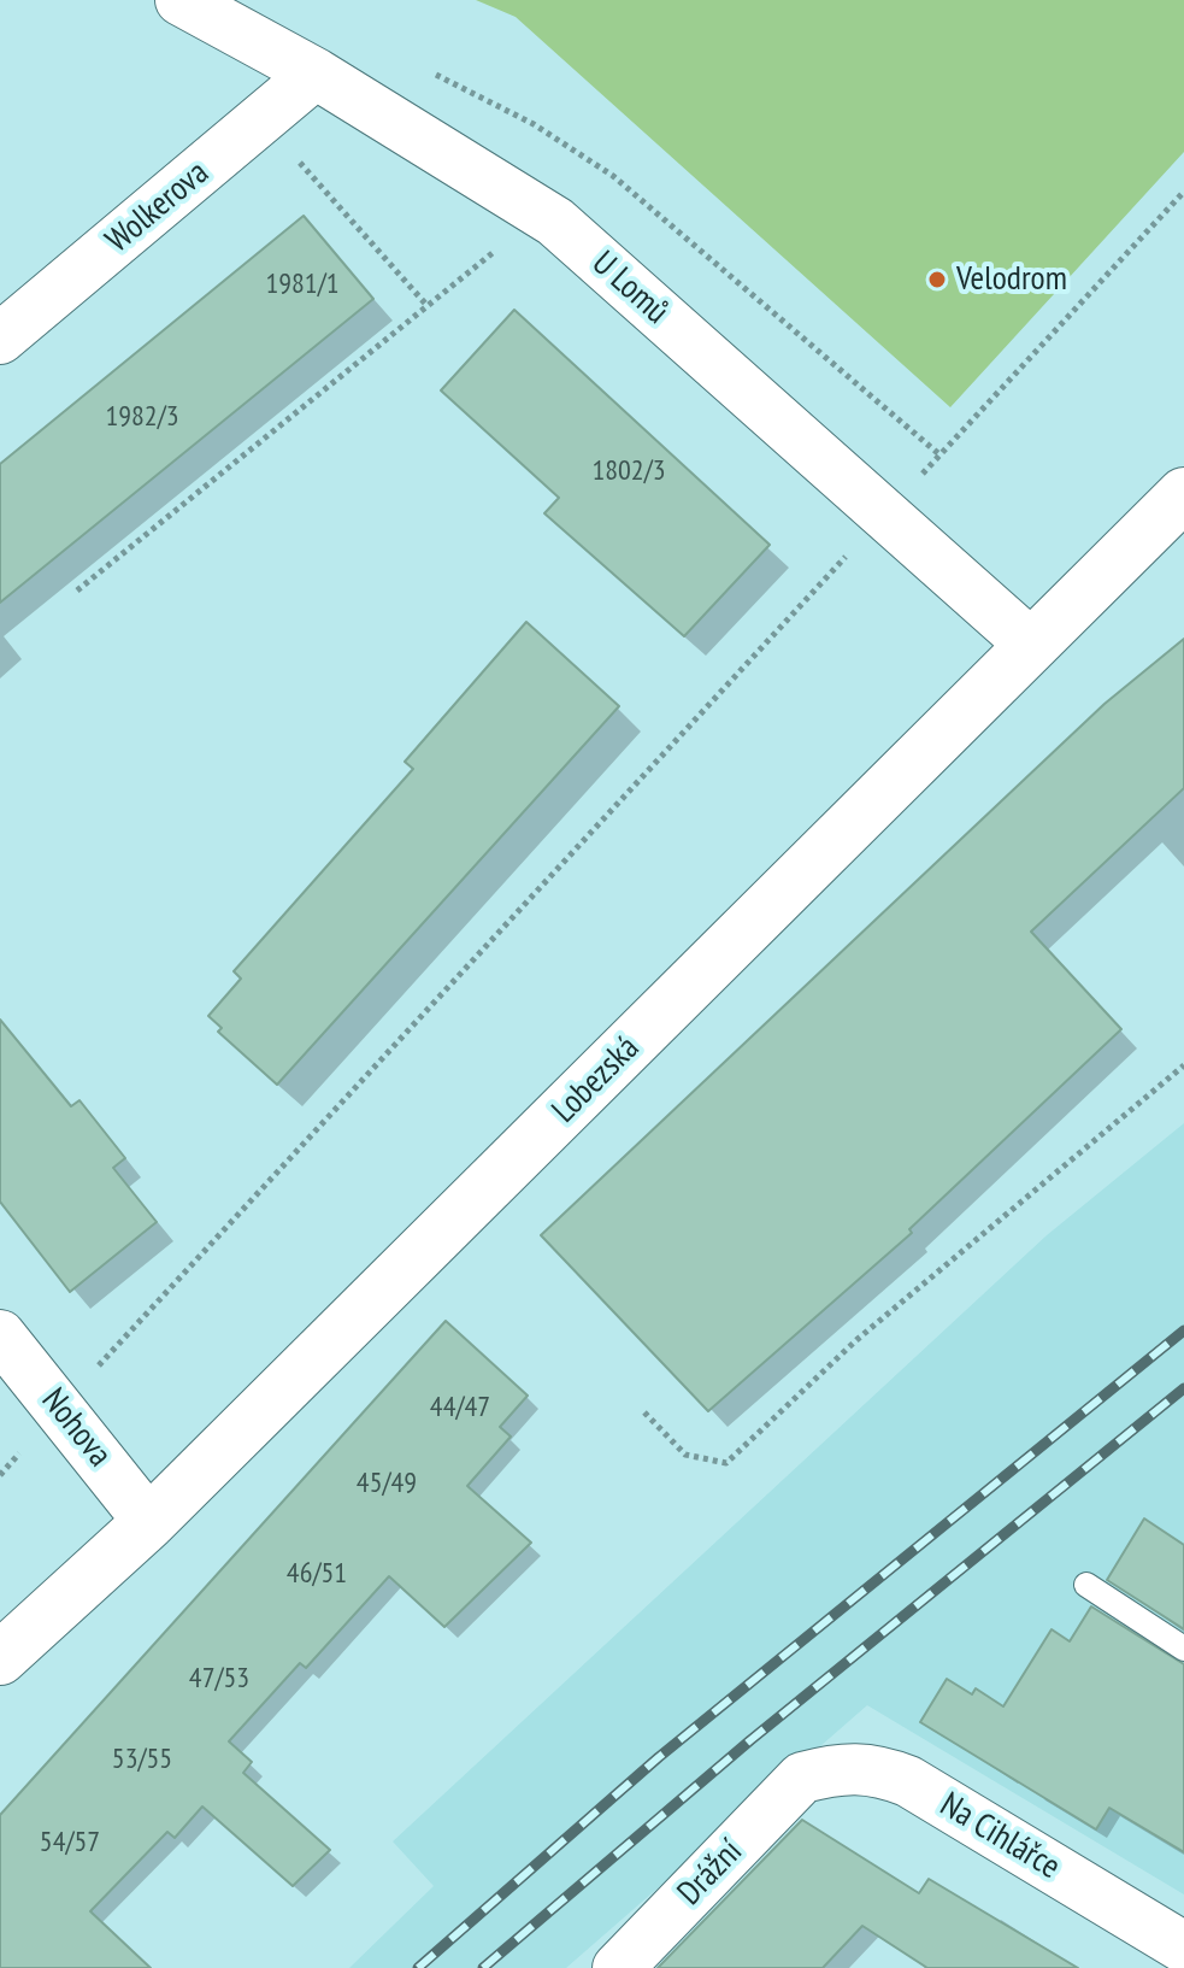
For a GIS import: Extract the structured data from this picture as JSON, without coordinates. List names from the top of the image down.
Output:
{
  "streets": {
    "street": [
      "Wolkerova",
      "U Lomů",
      "Lobezská",
      "Nohova",
      "Na Cihlářce",
      "Drážní"
    ]
  },
  "crossings": [
    ["Wolkerova", "U Lomů"],
    ["U Lomů", "Lobezská"],
    ["Lobezská", "Nohova"],
    ["Na Cihlářce", "Drážní"]
  ],
  "places": ["Velodrom"],
  "house_numbers": [
    "1981/1",
    "1982/3",
    "1802/3",
    "44/47",
    "45/49",
    "46/51",
    "47/53",
    "53/55",
    "54/57"
  ]
}
